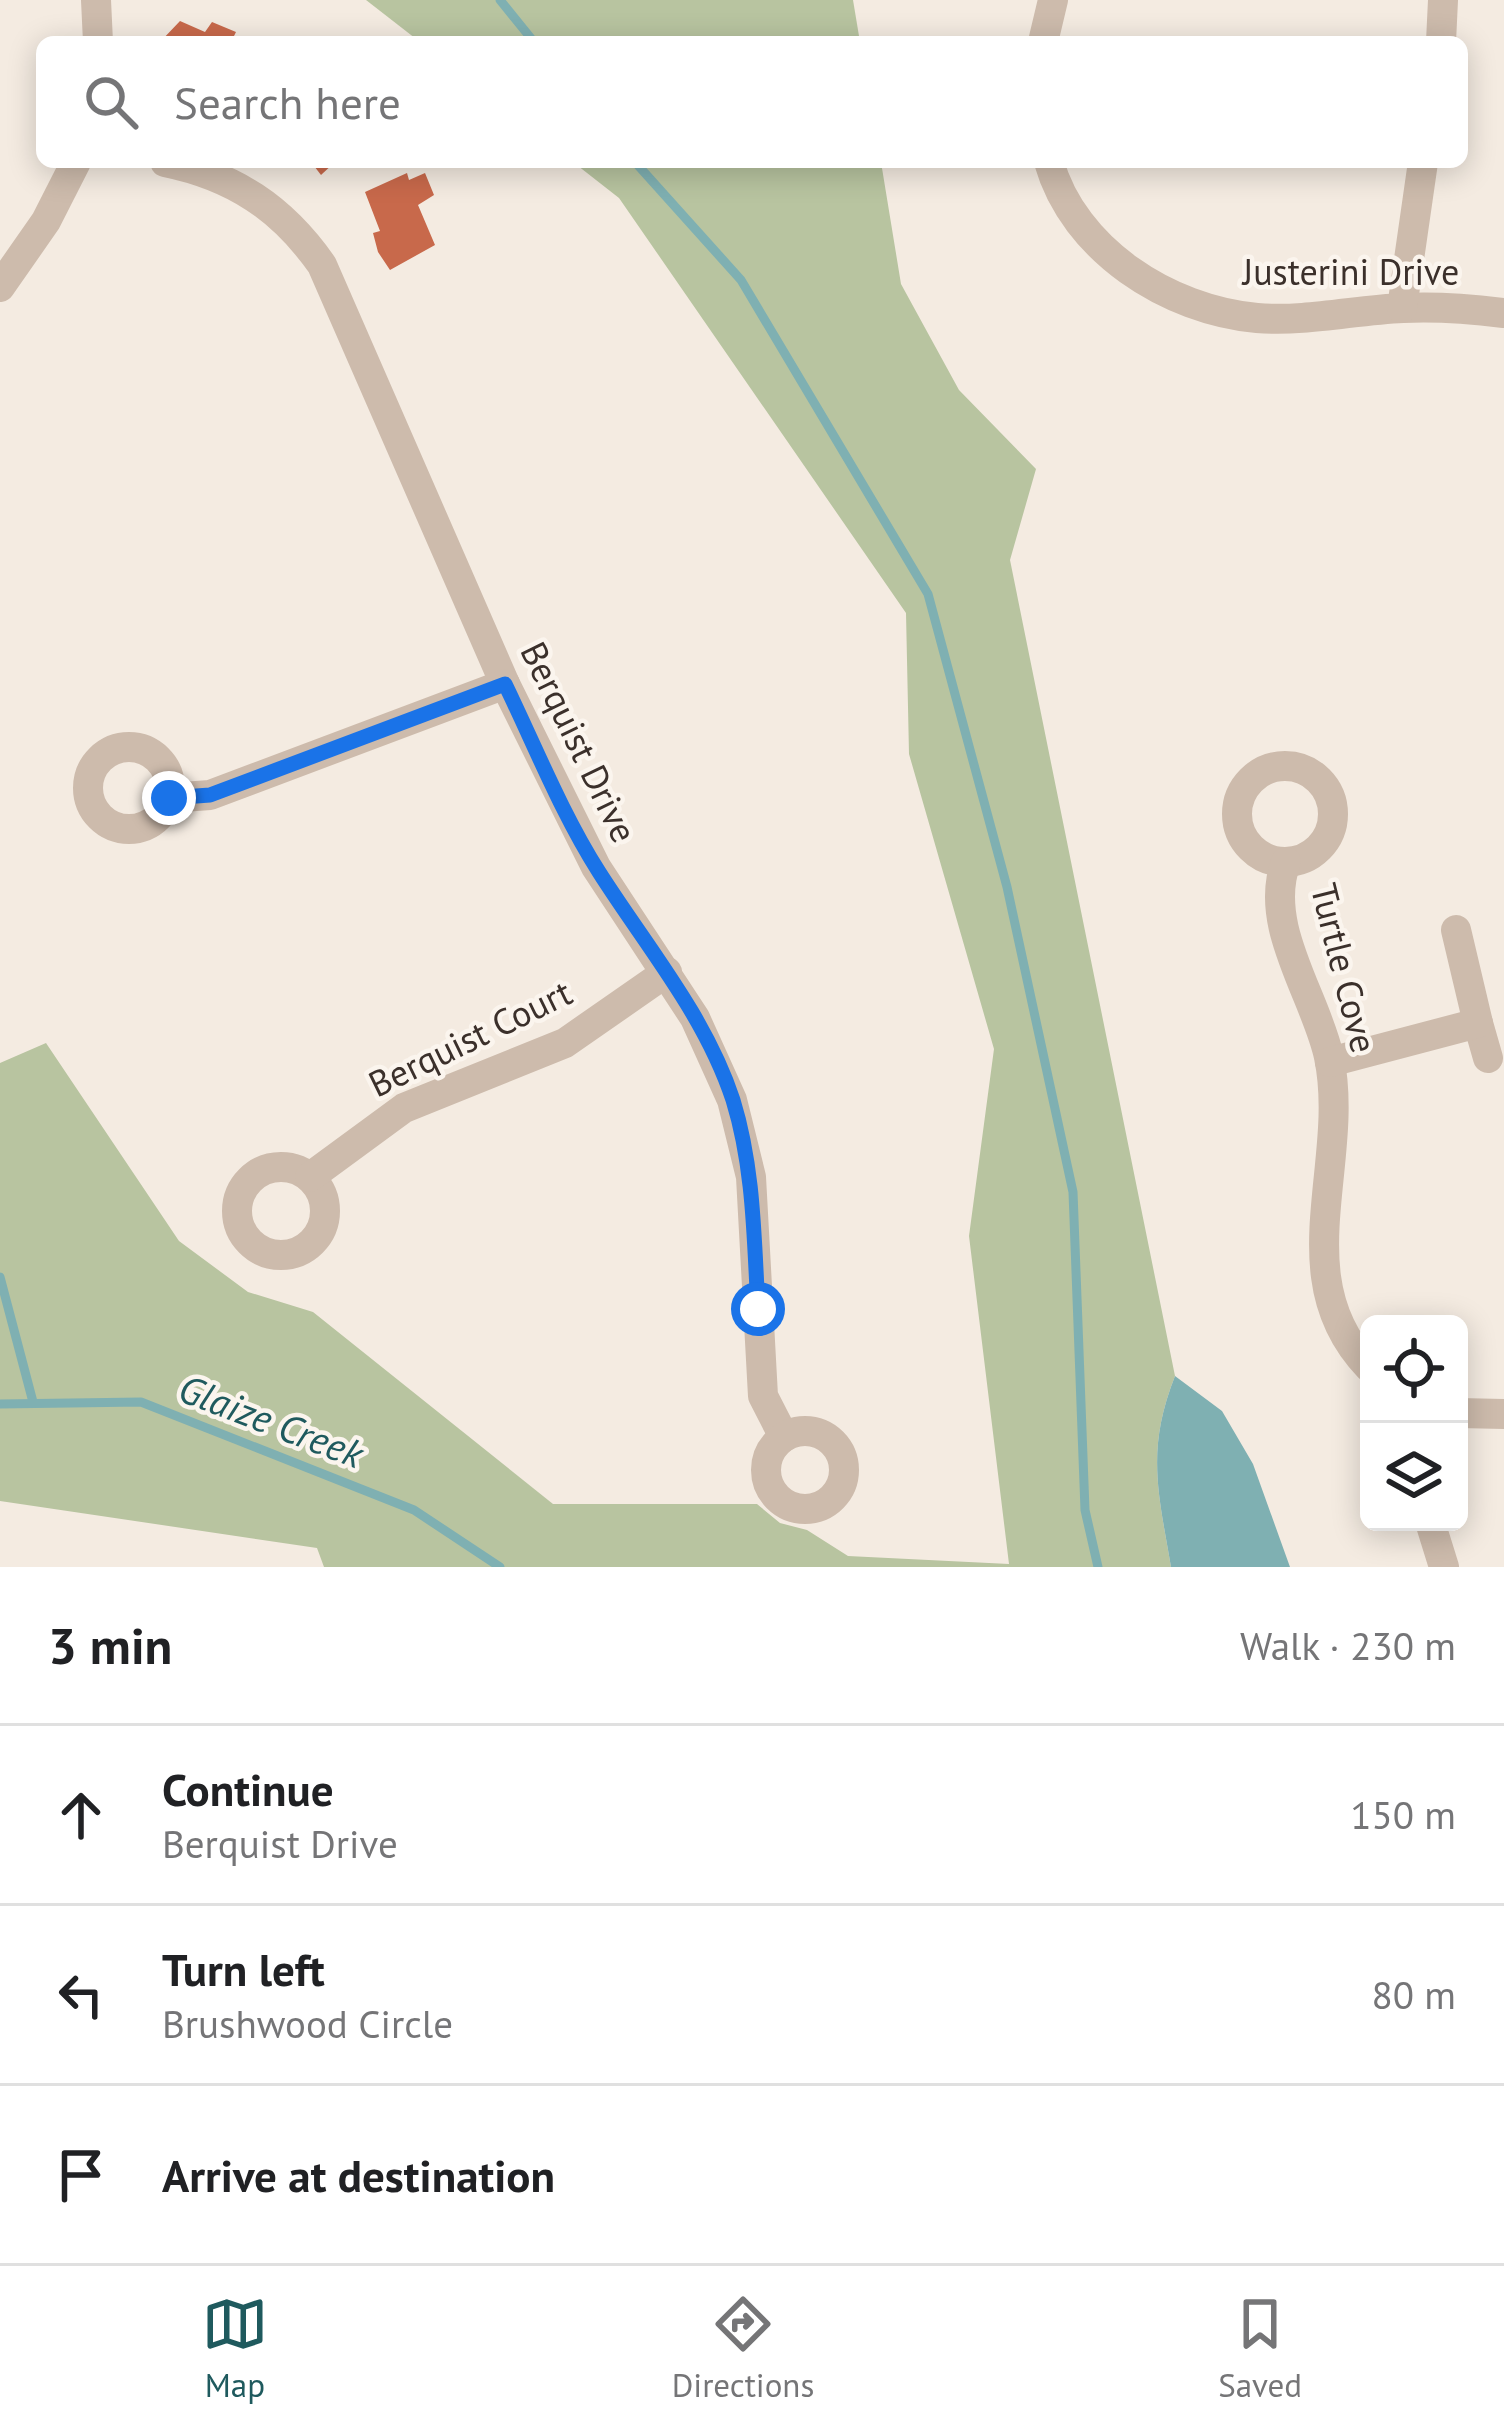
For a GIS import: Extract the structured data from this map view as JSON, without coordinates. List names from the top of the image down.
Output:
{
  "streets": {
    "street": [
      "Justerini Drive",
      "Berquist Drive",
      "Turtle Cove",
      "Berquist Court"
    ]
  },
  "crossings": [
    ["Berquist Drive", "Berquist Court"]
  ],
  "water": ["Glaize Creek"],
  "page": {
    "search": "Search here",
    "heading": ["3 min", "Walk · 230 m"],
    "list": [
      ["Continue", "Berquist Drive", "150 m"],
      ["Turn left", "Brushwood Circle", "80 m"],
      "Arrive at destination"
    ],
    "nav": ["Map", "Directions", "Saved"]
  }
}
